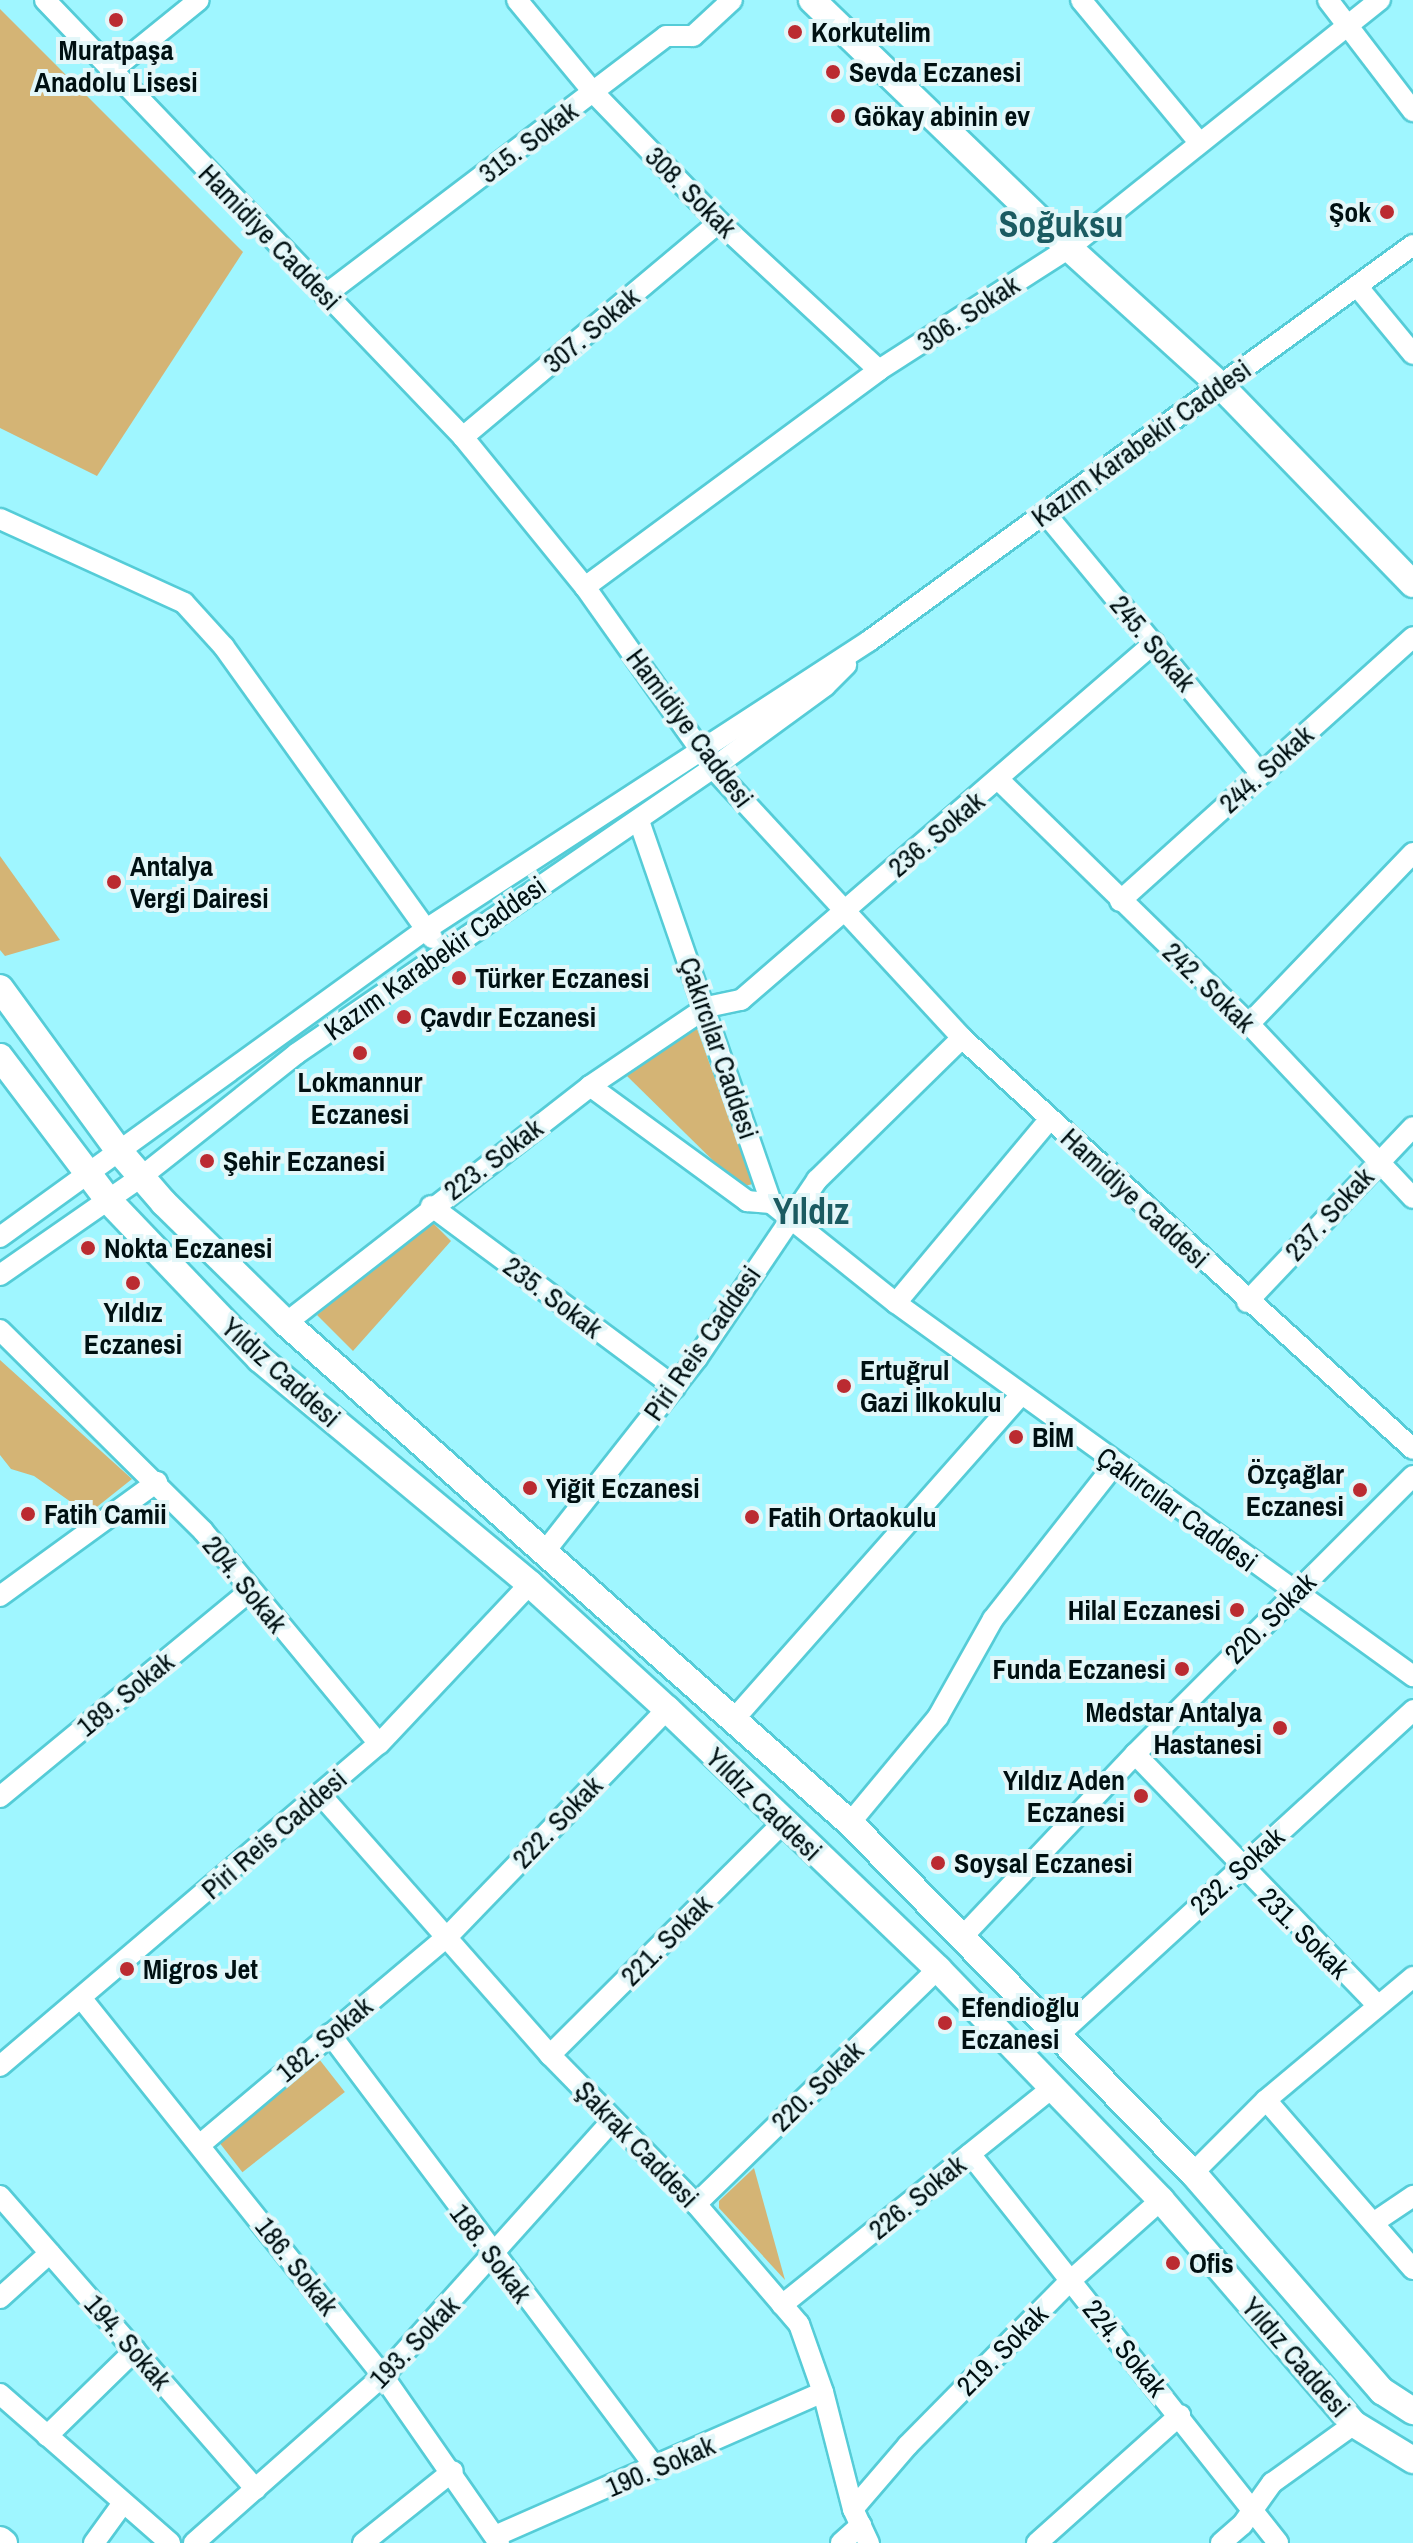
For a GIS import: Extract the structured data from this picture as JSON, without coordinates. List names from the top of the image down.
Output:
{
  "streets": {
    "main road": ["Yıldız Caddesi"],
    "street": [
      "315. Sokak",
      "308. Sokak",
      "Hamidiye Caddesi",
      "306. Sokak",
      "307. Sokak",
      "Kazım Karabekir Caddesi",
      "245. Sokak",
      "244. Sokak",
      "236. Sokak",
      "242. Sokak",
      "Çakırcılar Caddesi",
      "223. Sokak",
      "237. Sokak",
      "235. Sokak",
      "Piri Reis Caddesi",
      "204. Sokak",
      "220. Sokak",
      "189. Sokak",
      "222. Sokak",
      "232. Sokak",
      "231. Sokak",
      "221. Sokak",
      "182. Sokak",
      "Şakrak Caddesi",
      "226. Sokak",
      "188. Sokak",
      "186. Sokak",
      "194. Sokak",
      "193. Sokak",
      "224. Sokak",
      "219. Sokak",
      "190. Sokak"
    ]
  },
  "crossings": [
    ["315. Sokak", "308. Sokak"],
    ["315. Sokak", "Hamidiye Caddesi"],
    ["308. Sokak", "306. Sokak"],
    ["308. Sokak", "307. Sokak"],
    ["Hamidiye Caddesi", "306. Sokak"],
    ["Hamidiye Caddesi", "307. Sokak"],
    ["Hamidiye Caddesi", "Kazım Karabekir Caddesi"],
    ["Hamidiye Caddesi", "236. Sokak"],
    ["Hamidiye Caddesi", "237. Sokak"],
    ["Hamidiye Caddesi", "Piri Reis Caddesi"],
    ["Kazım Karabekir Caddesi", "245. Sokak"],
    ["Kazım Karabekir Caddesi", "Çakırcılar Caddesi"],
    ["Kazım Karabekir Caddesi", "Yıldız Caddesi"],
    ["245. Sokak", "244. Sokak"],
    ["245. Sokak", "236. Sokak"],
    ["244. Sokak", "242. Sokak"],
    ["236. Sokak", "242. Sokak"],
    ["236. Sokak", "Çakırcılar Caddesi"],
    ["236. Sokak", "223. Sokak"],
    ["242. Sokak", "237. Sokak"],
    ["Çakırcılar Caddesi", "223. Sokak"],
    ["Çakırcılar Caddesi", "Piri Reis Caddesi"],
    ["Çakırcılar Caddesi", "220. Sokak"],
    ["223. Sokak", "235. Sokak"],
    ["223. Sokak", "Yıldız Caddesi"],
    ["235. Sokak", "Piri Reis Caddesi"],
    ["Piri Reis Caddesi", "Yıldız Caddesi"],
    ["Piri Reis Caddesi", "204. Sokak"],
    ["Piri Reis Caddesi", "Şakrak Caddesi"],
    ["Piri Reis Caddesi", "186. Sokak"],
    ["Yıldız Caddesi", "220. Sokak"],
    ["Yıldız Caddesi", "222. Sokak"],
    ["Yıldız Caddesi", "232. Sokak"],
    ["Yıldız Caddesi", "221. Sokak"],
    ["Yıldız Caddesi", "226. Sokak"],
    ["Yıldız Caddesi", "219. Sokak"],
    ["204. Sokak", "189. Sokak"],
    ["220. Sokak", "231. Sokak"],
    ["220. Sokak", "Şakrak Caddesi"],
    ["222. Sokak", "182. Sokak"],
    ["222. Sokak", "Şakrak Caddesi"],
    ["232. Sokak", "231. Sokak"],
    ["221. Sokak", "Şakrak Caddesi"],
    ["182. Sokak", "Şakrak Caddesi"],
    ["182. Sokak", "188. Sokak"],
    ["182. Sokak", "186. Sokak"],
    ["Şakrak Caddesi", "226. Sokak"],
    ["Şakrak Caddesi", "193. Sokak"],
    ["Şakrak Caddesi", "219. Sokak"],
    ["Şakrak Caddesi", "190. Sokak"],
    ["226. Sokak", "224. Sokak"],
    ["188. Sokak", "193. Sokak"],
    ["188. Sokak", "190. Sokak"],
    ["186. Sokak", "193. Sokak"],
    ["186. Sokak", "190. Sokak"],
    ["194. Sokak", "193. Sokak"],
    ["224. Sokak", "219. Sokak"]
  ],
  "districts": ["Soğuksu", "Yıldız"],
  "places": [
    "Muratpaşa Anadolu Lisesi",
    "Korkutelim",
    "Sevda Eczanesi",
    "Gökay abinin ev",
    "Şok",
    "Antalya Vergi Dairesi",
    "Türker Eczanesi",
    "Çavdır Eczanesi",
    "Lokmannur Eczanesi",
    "Şehir Eczanesi",
    "Nokta Eczanesi",
    "Yıldız Eczanesi",
    "Ertuğrul Gazi İlkokulu",
    "BİM",
    "Yiğit Eczanesi",
    "Özçağlar Eczanesi",
    "Fatih Camii",
    "Fatih Ortaokulu",
    "Hilal Eczanesi",
    "Funda Eczanesi",
    "Medstar Antalya Hastanesi",
    "Yıldız Aden Eczanesi",
    "Soysal Eczanesi",
    "Migros Jet",
    "Efendioğlu Eczanesi",
    "Ofis"
  ]
}
